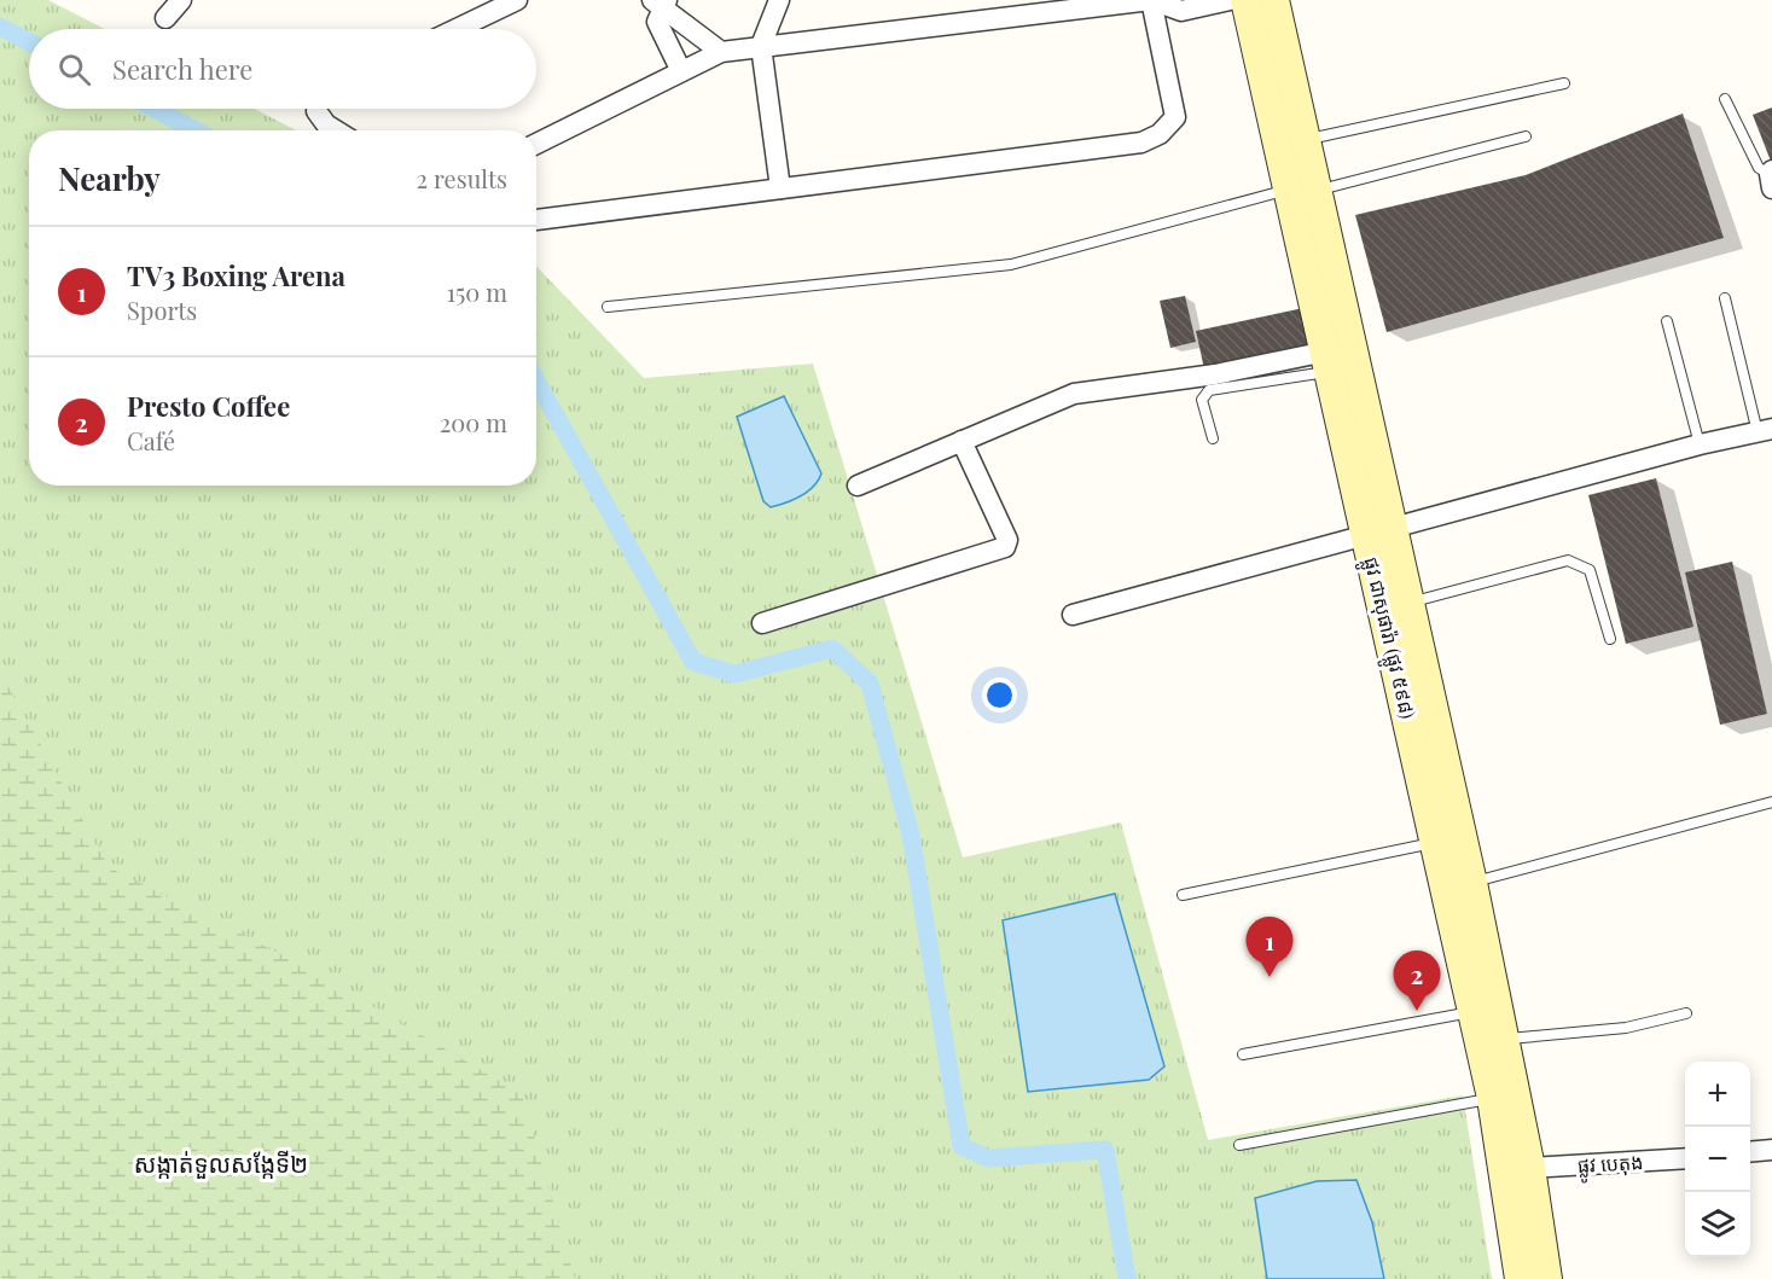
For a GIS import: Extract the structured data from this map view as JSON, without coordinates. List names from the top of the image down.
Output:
{
  "streets": {
    "main road": ["ផ្លូវ ជាសុផារ៉ា (ផ្លូវ ៥៩៨)"],
    "street": ["ផ្លូវ បេតុង"]
  },
  "crossings": [
    ["ផ្លូវ ជាសុផារ៉ា (ផ្លូវ ៥៩៨)", "ផ្លូវ បេតុង"]
  ],
  "districts": ["សង្កាត់ទួលសង្កែទី២"],
  "page": {
    "search": "Search here",
    "heading": ["Nearby", "2 results"],
    "list": [
      {
        "mark": "1",
        "name": "TV3 Boxing Arena",
        "note": "Sports",
        "value": "150 m"
      },
      {
        "mark": "2",
        "name": "Presto Coffee",
        "note": "Café",
        "value": "200 m"
      }
    ],
    "pins": ["1", "2"],
    "map_buttons": ["+", "−"]
  }
}
